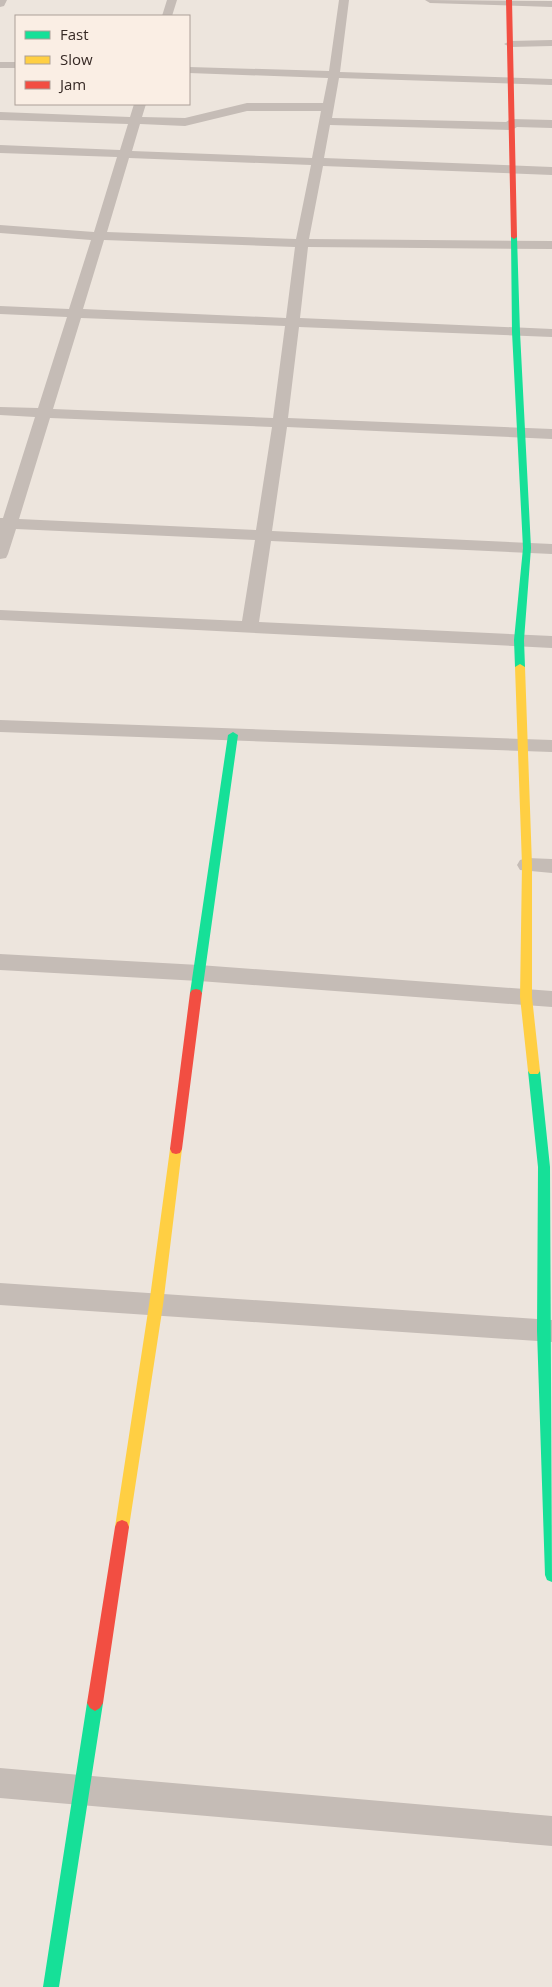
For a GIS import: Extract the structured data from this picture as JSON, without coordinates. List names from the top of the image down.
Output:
{
  "legend": ["Fast", "Slow", "Jam"]
}
